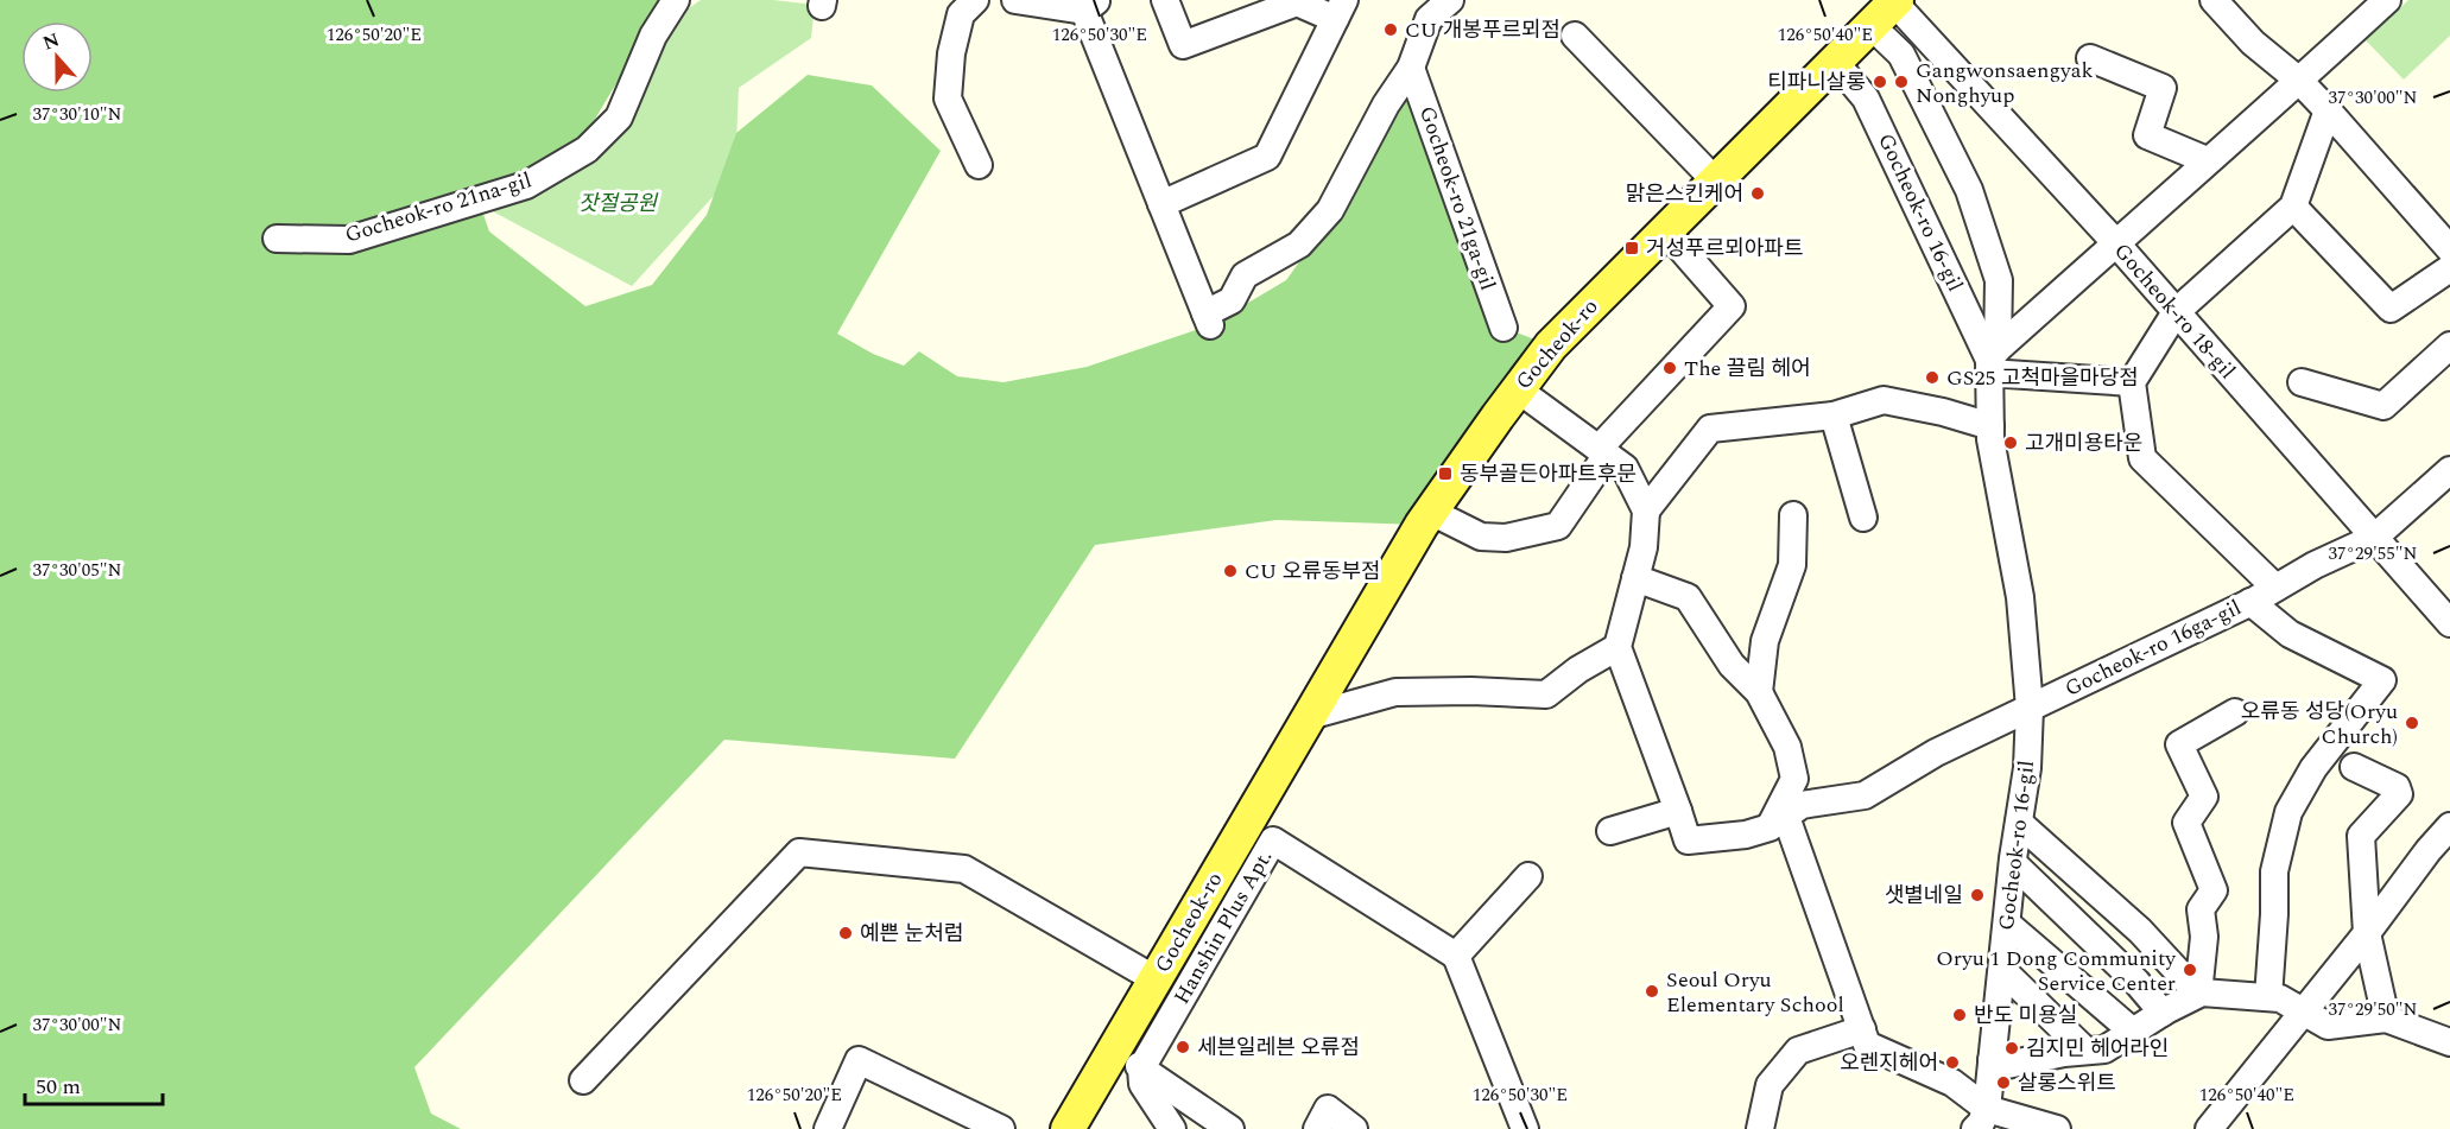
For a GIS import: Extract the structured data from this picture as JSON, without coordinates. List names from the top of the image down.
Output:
{
  "streets": {
    "main road": ["Gocheok-ro"],
    "street": [
      "Gocheok-ro 21ga-gil",
      "Gocheok-ro 21na-gil",
      "Gocheok-ro 16-gil",
      "Gocheok-ro 18-gil",
      "Gocheok-ro 16ga-gil",
      "Hanshin Plus Apt."
    ]
  },
  "crossings": [
    ["Gocheok-ro 16-gil", "Gocheok-ro"],
    ["Gocheok-ro 16-gil", "Gocheok-ro 16ga-gil"],
    ["Gocheok-ro 18-gil", "Gocheok-ro"],
    ["Gocheok-ro 18-gil", "Gocheok-ro 16ga-gil"]
  ],
  "parks": ["잣절공원"],
  "places": {
    "other": [
      "CU 개봉푸르뫼점",
      "티파니살롱",
      "Gangwonsaengyak Nonghyup",
      "맑은스킨케어",
      "The 끌림 헤어",
      "GS25 고척마을마당점",
      "고개미용타운",
      "CU 오류동부점",
      "오류동 성당(Oryu Church)",
      "샛별네일",
      "예쁜 눈처럼",
      "Oryu 1 Dong Community Service Center",
      "Seoul Oryu Elementary School",
      "반도 미용실",
      "세븐일레븐 오류점",
      "김지민 헤어라인",
      "오렌지헤어",
      "살롱스위트"
    ],
    "transit": ["거성푸르뫼아파트", "동부골든아파트후문"]
  },
  "scale_bar": "50 m",
  "north": "top",
  "coordinates": [
    "126°50'30\"E",
    "126°50'40\"E",
    "126°50'20\"E",
    "37°30'00\"N",
    "37°30'10\"N",
    "37°29'55\"N",
    "37°30'05\"N",
    "37°29'50\"N"
  ]
}
